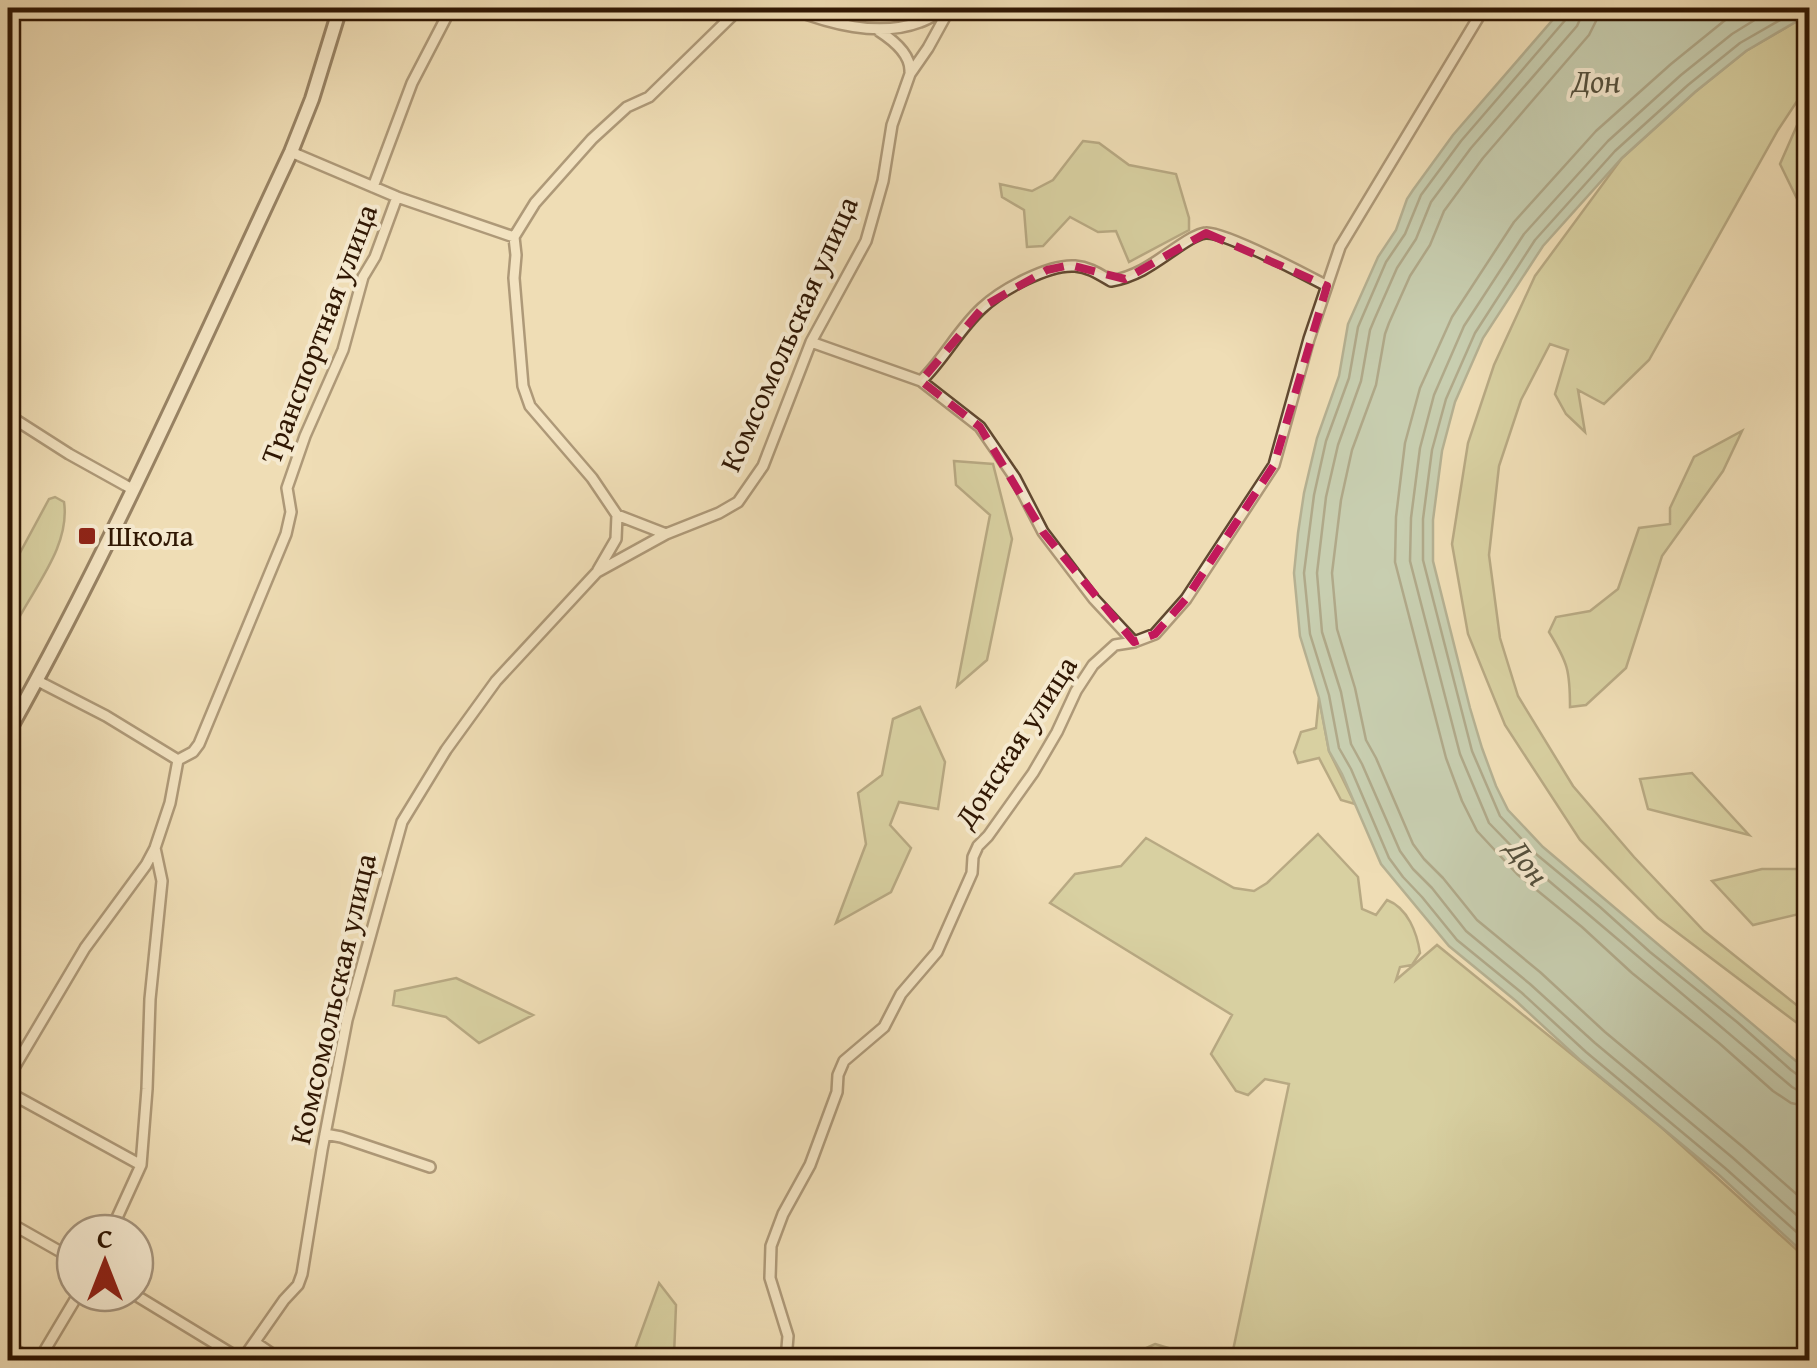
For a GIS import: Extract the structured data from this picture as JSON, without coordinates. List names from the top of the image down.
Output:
{
  "streets": {
    "street": ["Транспортная улица", "Комсомольская улица", "Донская улица"]
  },
  "water": ["Дон"],
  "places": {
    "transit": ["Школа"]
  },
  "north": "top"
}
